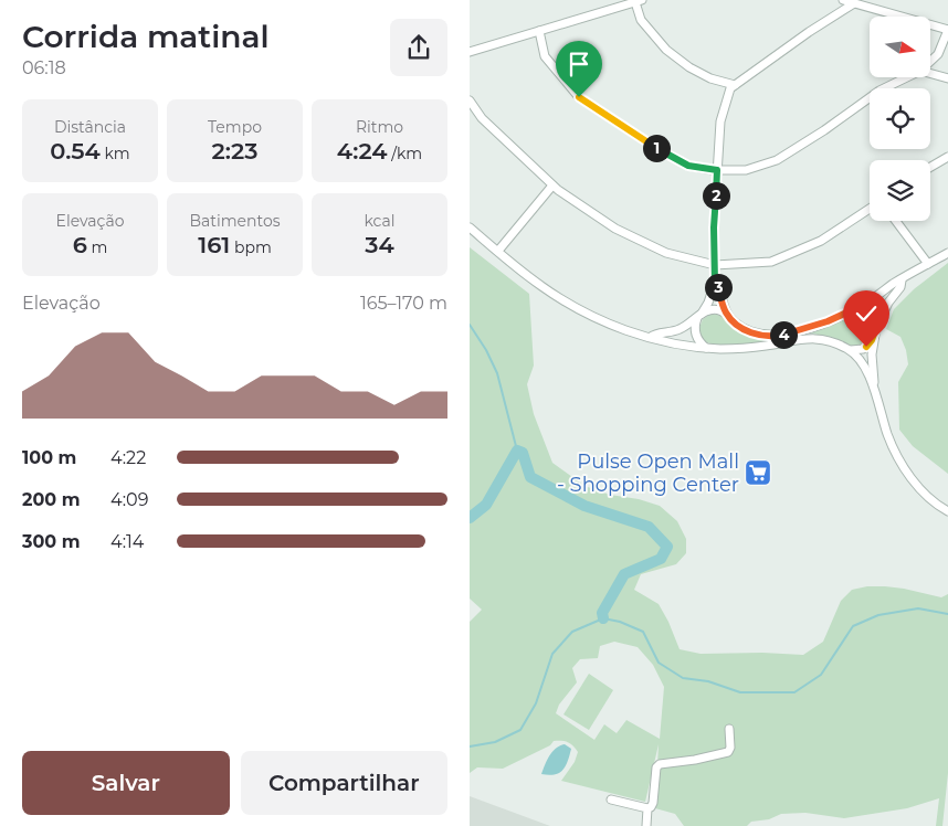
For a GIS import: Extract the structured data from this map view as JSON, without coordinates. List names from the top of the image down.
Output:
{
  "places": {
    "supermarket": ["Pulse Open Mall - Shopping Center"]
  },
  "north": "right",
  "page": {
    "heading": ["Corrida matinal", "06:18"],
    "stats": [
      ["Distância", "0.54 km"],
      ["Tempo", "2:23"],
      ["Ritmo", "4:24 /km"],
      ["Elevação", "6 m"],
      ["Batimentos", "161 bpm"],
      ["kcal", "34"]
    ],
    "pins": [
      "1",
      "2",
      "3",
      "4"
    ],
    "chart": ["Elevação", "165–170 m"],
    "list": [
      {
        "name": "100 m",
        "note": "4:22"
      },
      {
        "name": "200 m",
        "note": "4:09"
      },
      {
        "name": "300 m",
        "note": "4:14"
      }
    ],
    "buttons": ["Salvar", "Compartilhar"]
  }
}
